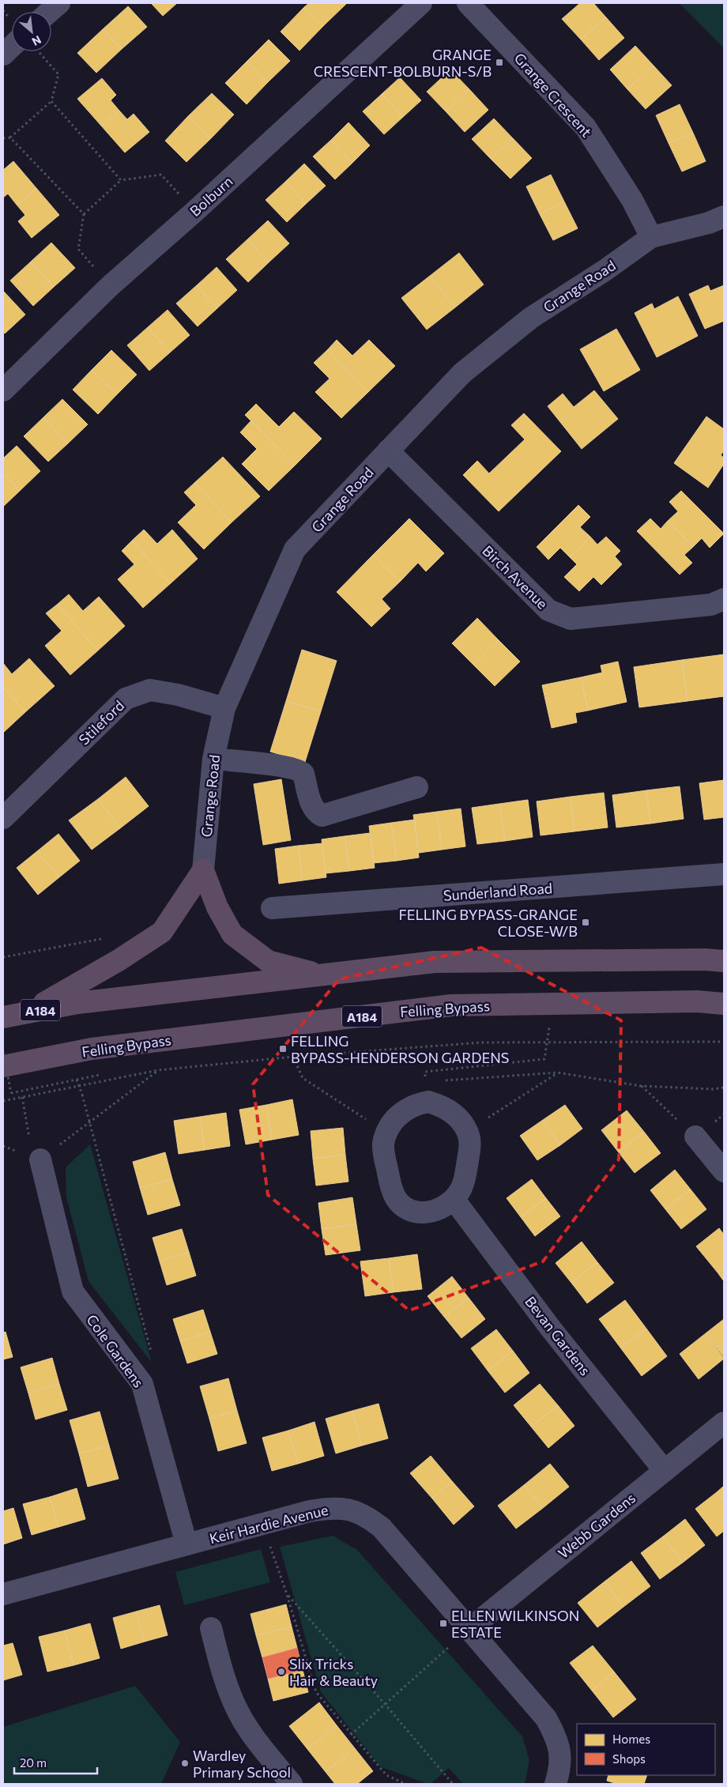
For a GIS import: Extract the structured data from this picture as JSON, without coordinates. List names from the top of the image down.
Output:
{
  "streets": {
    "highway": ["Felling Bypass", "A184"],
    "street": [
      "Grange Crescent",
      "Bolburn",
      "Grange Road",
      "Birch Avenue",
      "Stileford",
      "Sunderland Road",
      "Bevan Gardens",
      "Cole Gardens",
      "Keir Hardie Avenue",
      "Webb Gardens"
    ]
  },
  "crossings": [
    ["Grange Crescent", "Grange Road"],
    ["Grange Road", "Birch Avenue"],
    ["Grange Road", "Stileford"],
    ["Bevan Gardens", "Webb Gardens"],
    ["Cole Gardens", "Keir Hardie Avenue"],
    ["Keir Hardie Avenue", "Webb Gardens"]
  ],
  "places": {
    "transit": [
      "GRANGE CRESCENT-BOLBURN-S/B",
      "FELLING BYPASS-GRANGE CLOSE-W/B",
      "FELLING BYPASS-HENDERSON GARDENS",
      "ELLEN WILKINSON ESTATE"
    ],
    "other": ["Slix Tricks Hair & Beauty", "Wardley Primary School"]
  },
  "legend": ["Homes", "Shops"],
  "scale_bar": "20 m",
  "north": "bottom right"
}
